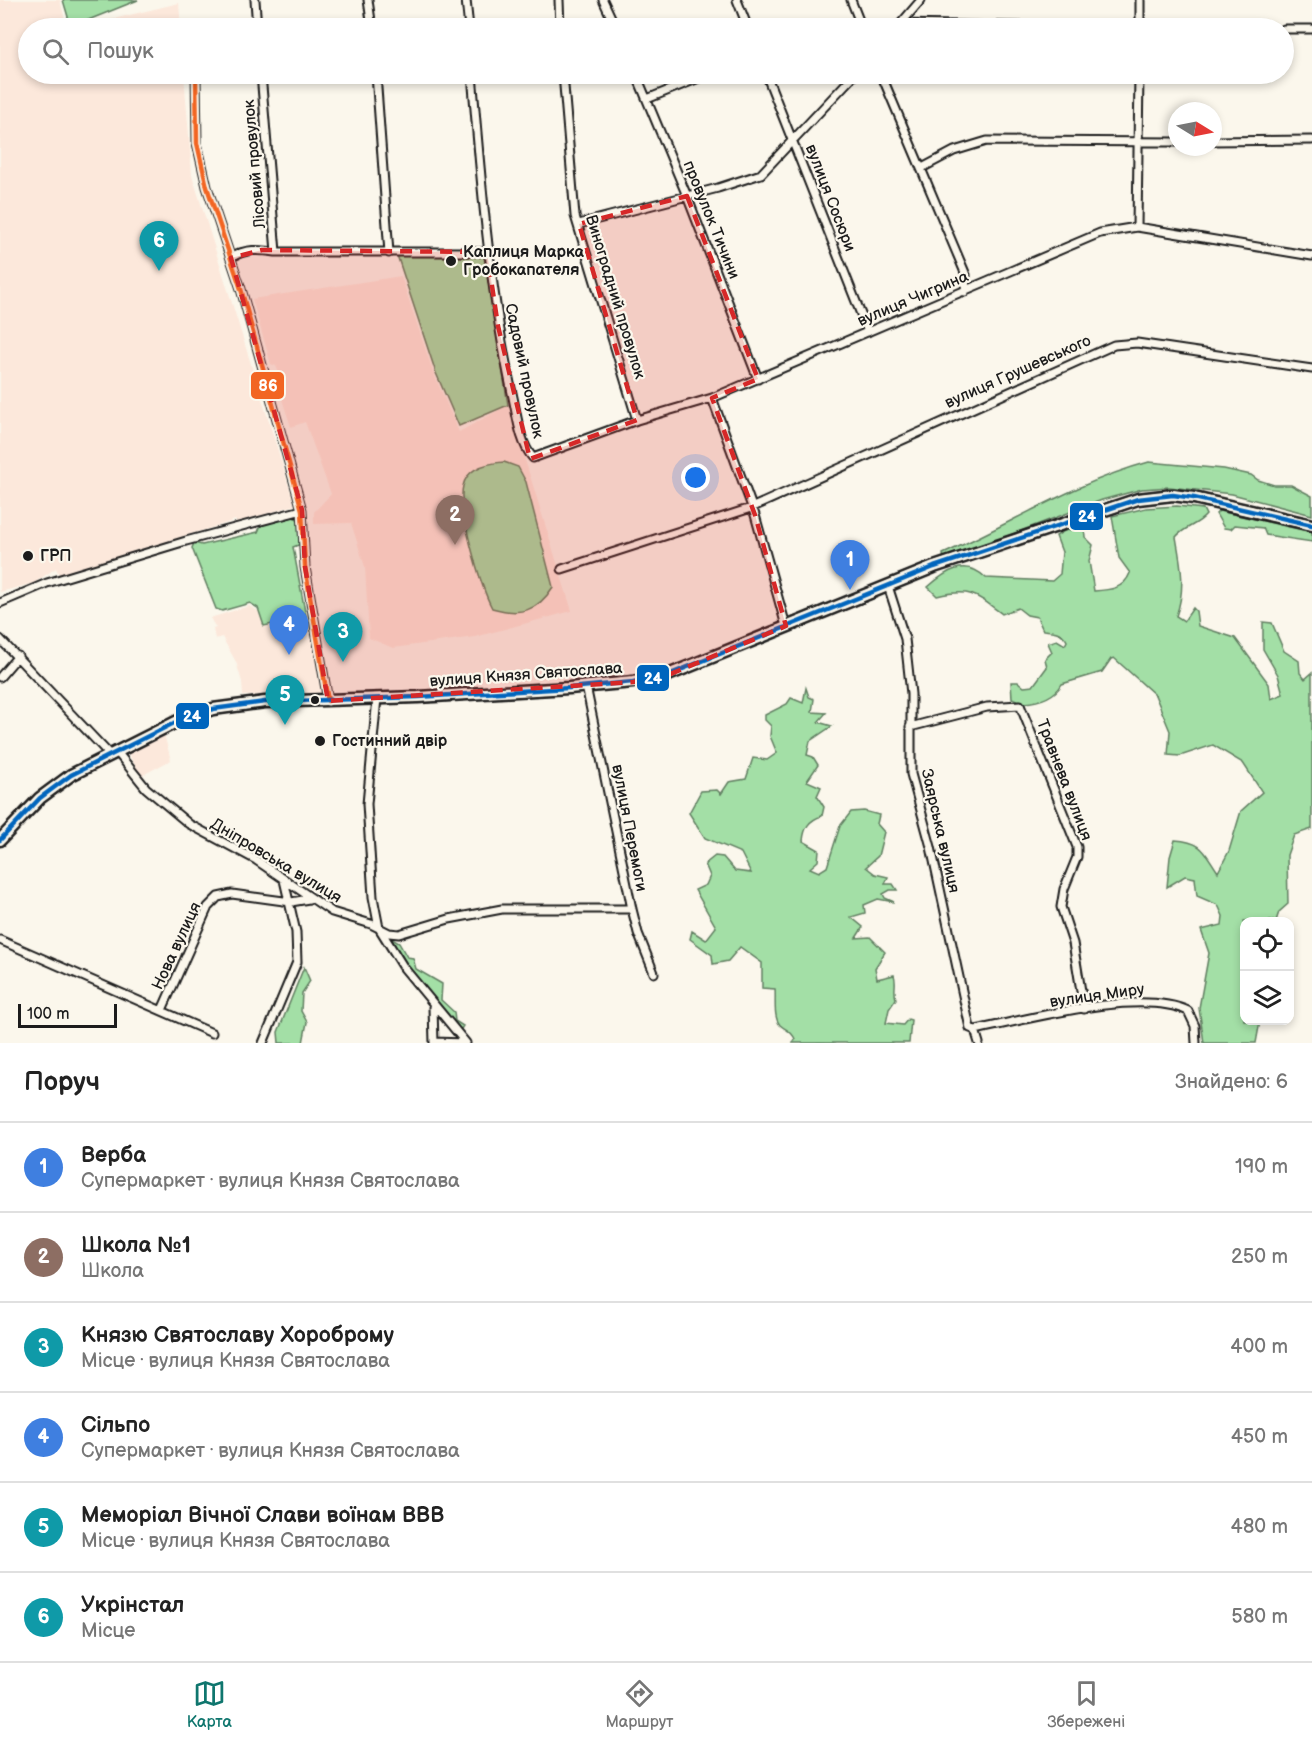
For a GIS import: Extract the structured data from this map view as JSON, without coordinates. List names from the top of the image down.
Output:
{
  "streets": {
    "main road": ["вулиця Князя Святослава"],
    "street": [
      "Лісовий провулок",
      "вулиця Сосюри",
      "провулок Тичини",
      "Виноградний провулок",
      "вулиця Чигрина",
      "Садовий провулок",
      "вулиця Грушевського",
      "Травнева вулиця",
      "вулиця Перемоги",
      "Заярська вулиця",
      "Дніпровська вулиця",
      "Нова вулиця",
      "вулиця Миру"
    ]
  },
  "crossings": [
    ["вулиця Сосюри", "вулиця Чигрина"],
    ["провулок Тичини", "вулиця Чигрина"],
    ["Виноградний провулок", "вулиця Чигрина"],
    ["вулиця Чигрина", "Садовий провулок"],
    ["вулиця Князя Святослава", "вулиця Перемоги"],
    ["вулиця Князя Святослава", "Заярська вулиця"],
    ["вулиця Князя Святослава", "Дніпровська вулиця"],
    ["Травнева вулиця", "Заярська вулиця"],
    ["Травнева вулиця", "вулиця Миру"],
    ["вулиця Перемоги", "Дніпровська вулиця"],
    ["Заярська вулиця", "вулиця Миру"],
    ["Дніпровська вулиця", "Нова вулиця"]
  ],
  "places": ["Каплиця Марка Гробокапателя", "ГРП", "Гостинний двір"],
  "lines": ["transit line 86", "transit line 24"],
  "scale_bar": "100 m",
  "north": "right",
  "page": {
    "search": "Пошук",
    "pins": [
      "6",
      "2",
      "1",
      "4",
      "3",
      "5"
    ],
    "scale": "100 m",
    "heading": ["Поруч", "Знайдено: 6"],
    "list": [
      {
        "mark": "1",
        "name": "Верба",
        "note": "Супермаркет · вулиця Князя Святослава",
        "value": "190 m"
      },
      {
        "mark": "2",
        "name": "Школа №1",
        "note": "Школа",
        "value": "250 m"
      },
      {
        "mark": "3",
        "name": "Князю Святославу Хороброму",
        "note": "Місце · вулиця Князя Святослава",
        "value": "400 m"
      },
      {
        "mark": "4",
        "name": "Сільпо",
        "note": "Супермаркет · вулиця Князя Святослава",
        "value": "450 m"
      },
      {
        "mark": "5",
        "name": "Меморіал Вічної Слави воїнам ВВВ",
        "note": "Місце · вулиця Князя Святослава",
        "value": "480 m"
      },
      {
        "mark": "6",
        "name": "Укрінстал",
        "note": "Місце",
        "value": "580 m"
      }
    ],
    "nav": ["Карта", "Маршрут", "Збережені"]
  }
}
